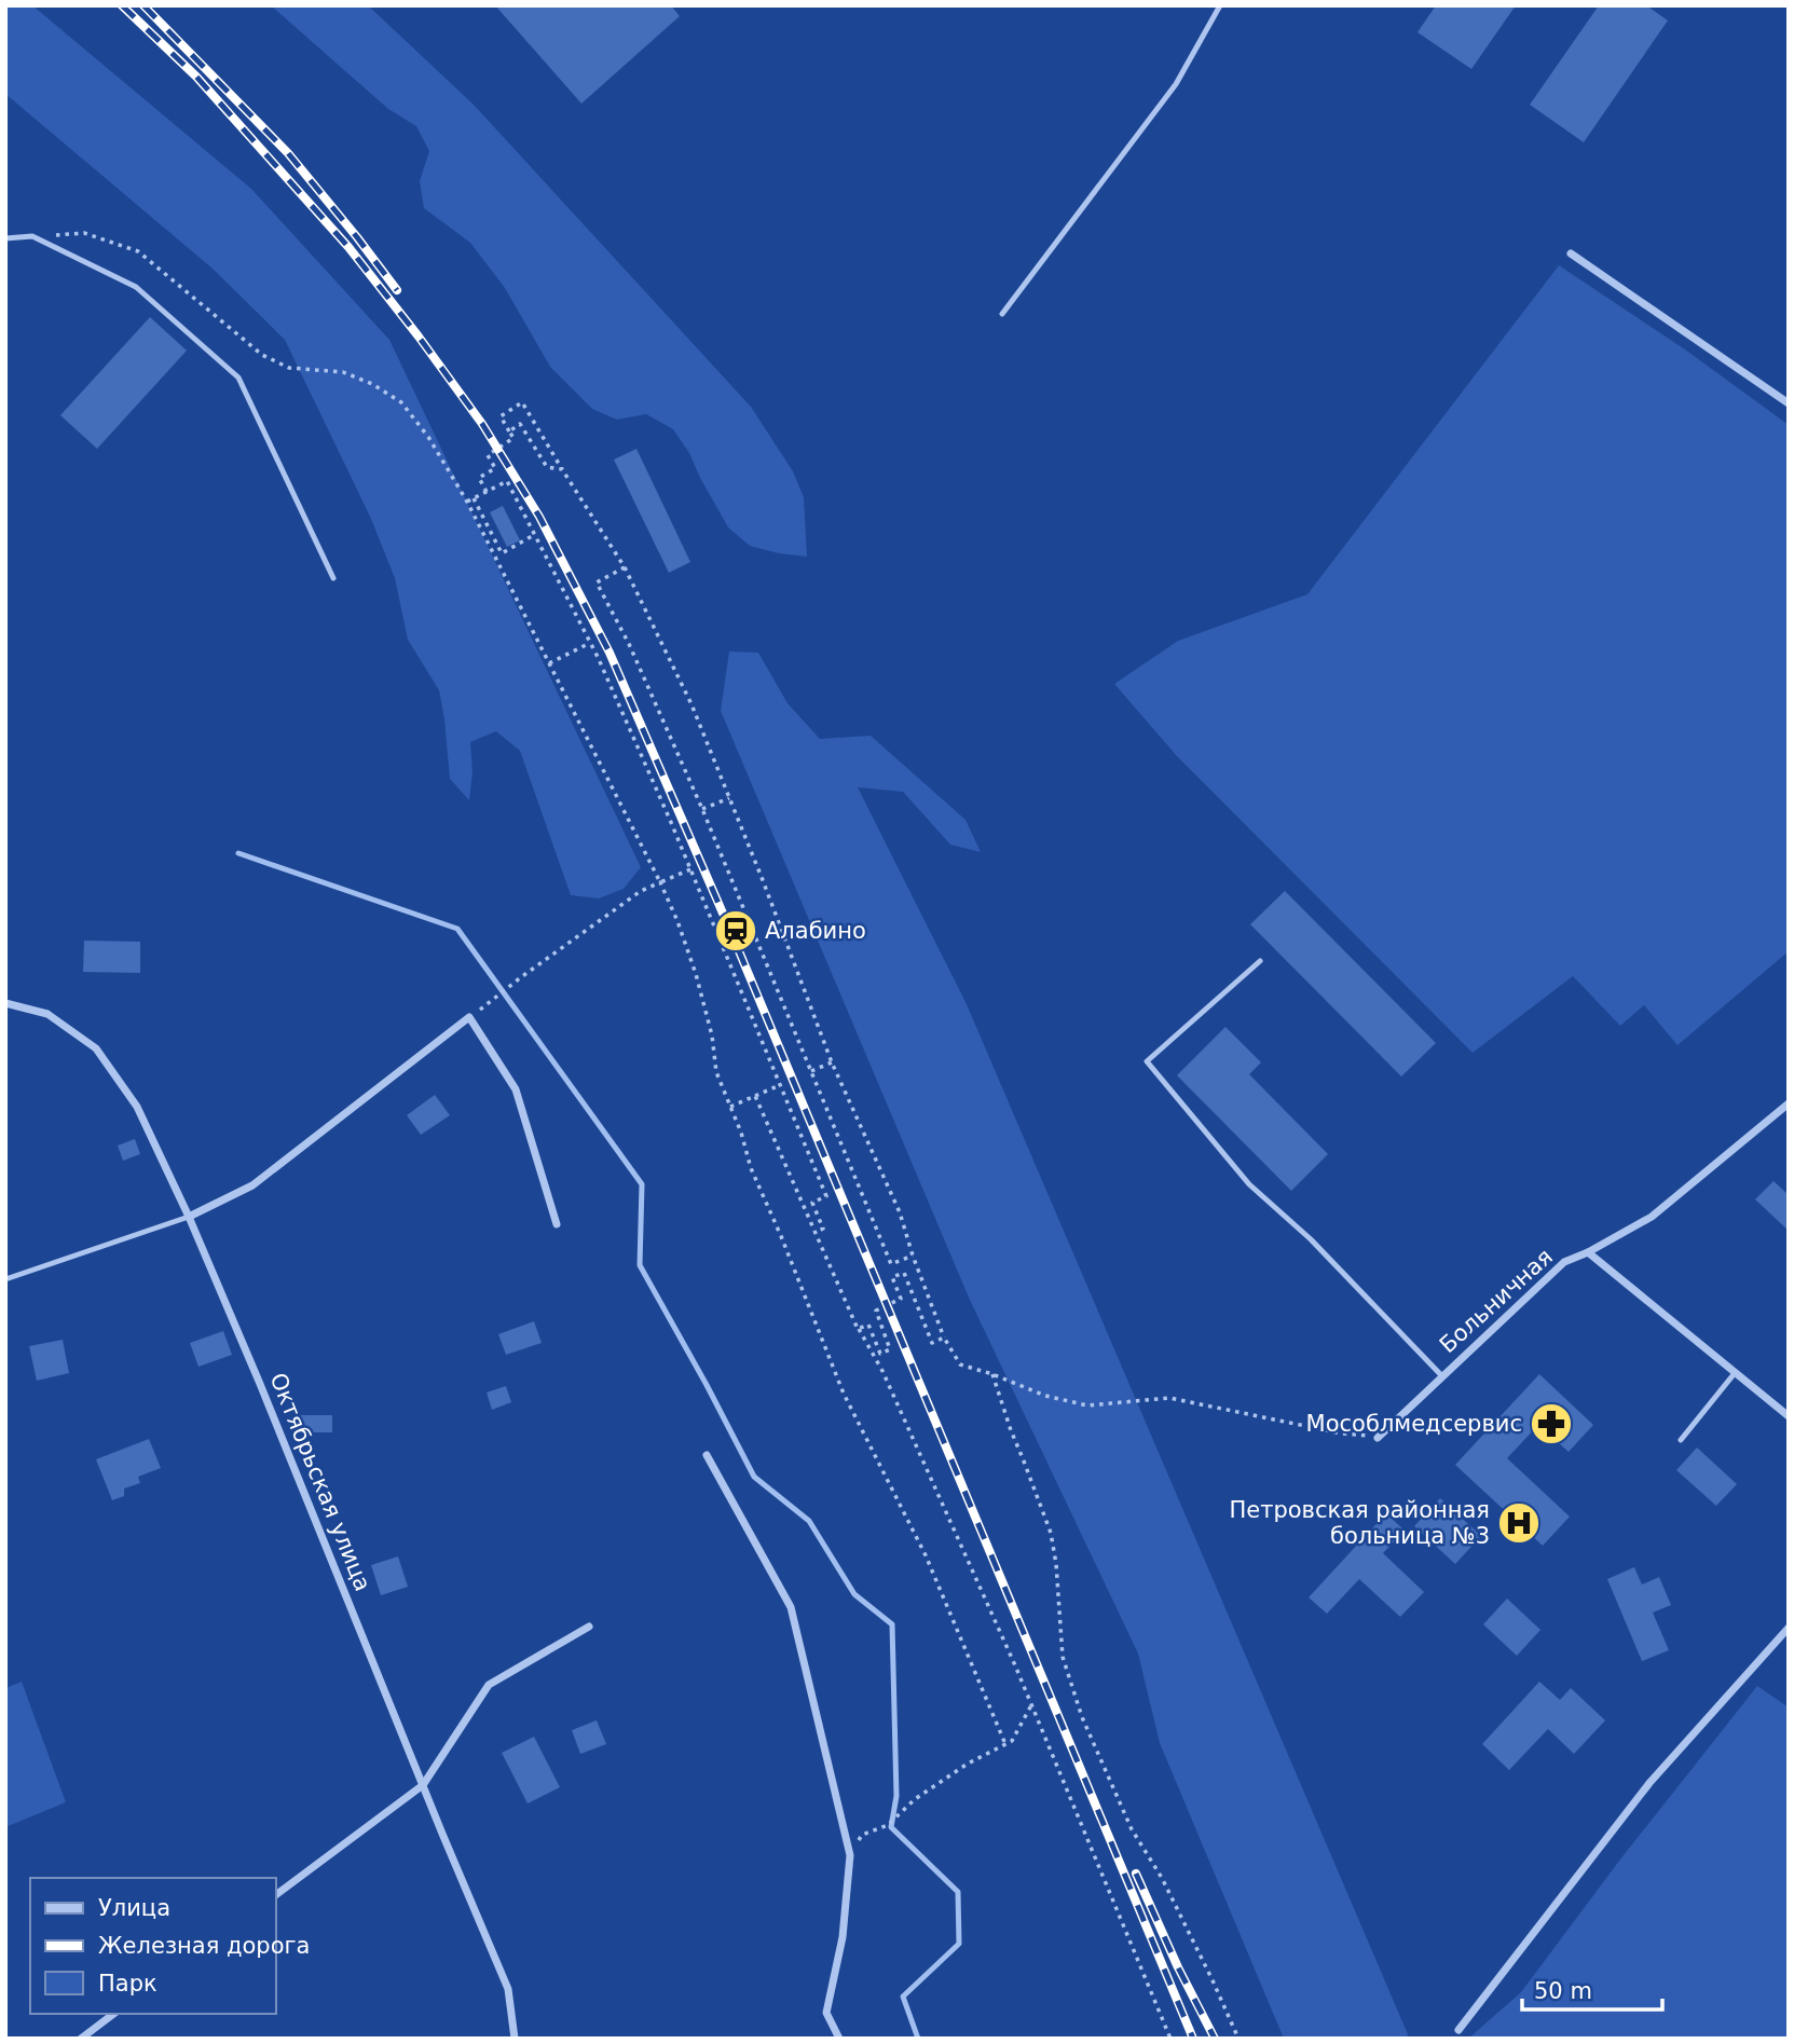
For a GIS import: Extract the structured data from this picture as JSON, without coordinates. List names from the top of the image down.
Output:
{
  "streets": {
    "street": ["Больничная", "Октябрьская улица"]
  },
  "places": {
    "station": ["Алабино"],
    "pharmacy": ["Мособлмедсервис"],
    "hospital": ["Петровская районная больница №3"]
  },
  "legend": ["Улица", "Железная дорога", "Парк"],
  "scale_bar": "50 m"
}
